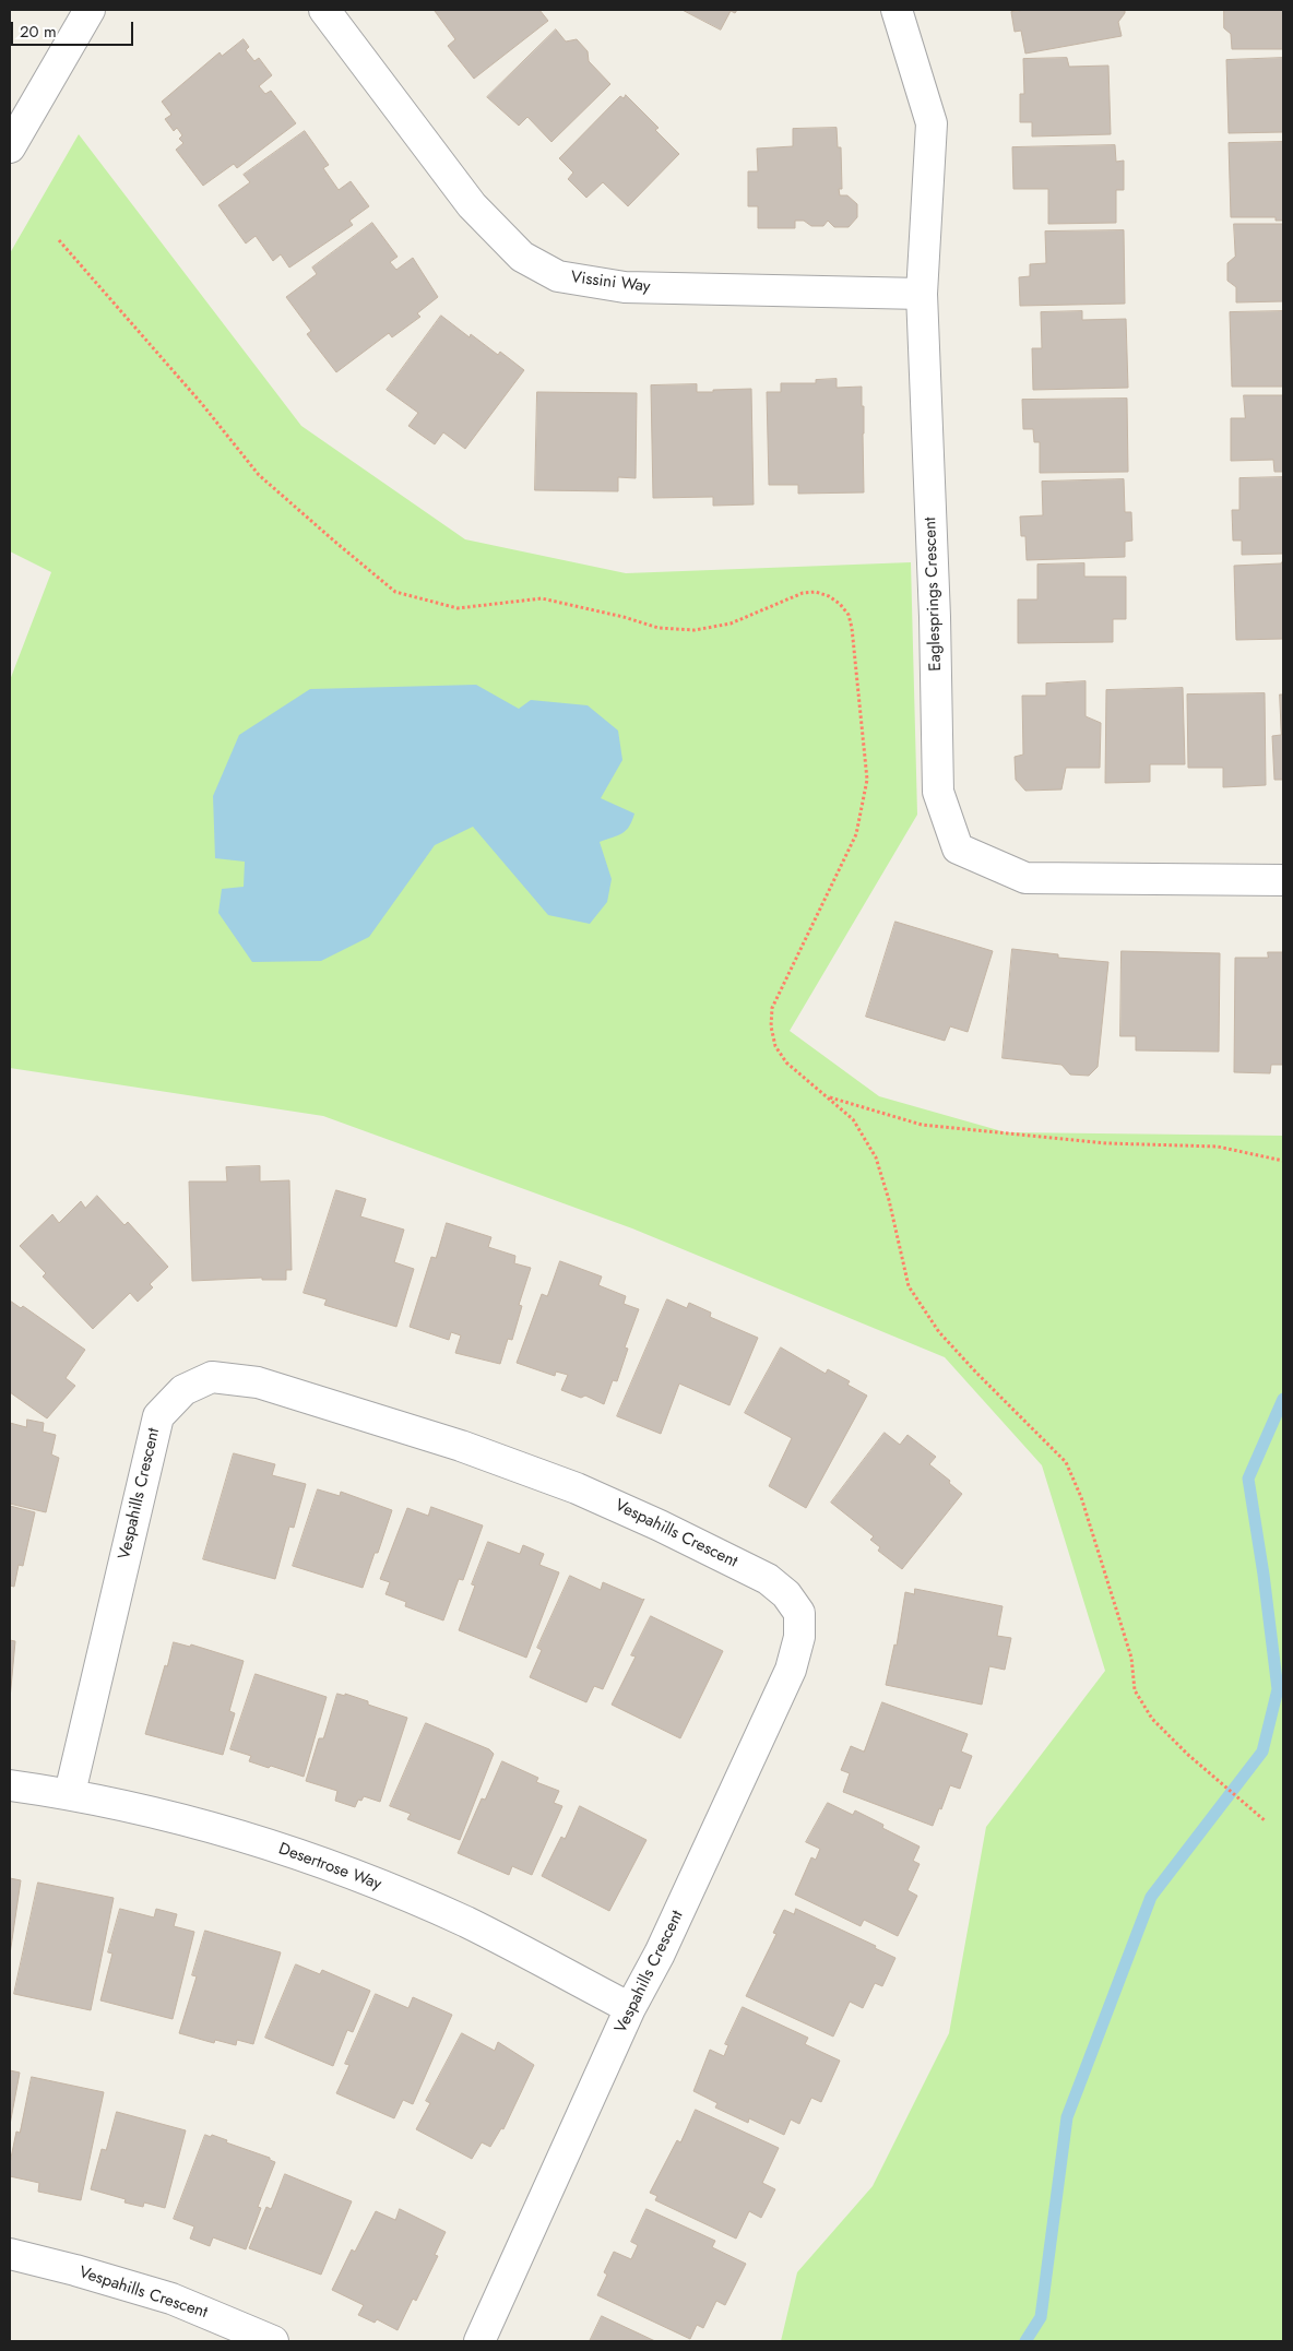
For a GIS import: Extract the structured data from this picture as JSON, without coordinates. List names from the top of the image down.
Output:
{
  "streets": {
    "street": [
      "Vissini Way",
      "Eaglesprings Crescent",
      "Vespahills Crescent",
      "Desertrose Way"
    ]
  },
  "crossings": [
    ["Vissini Way", "Eaglesprings Crescent"],
    ["Vespahills Crescent", "Desertrose Way"]
  ],
  "scale_bar": "20 m"
}
